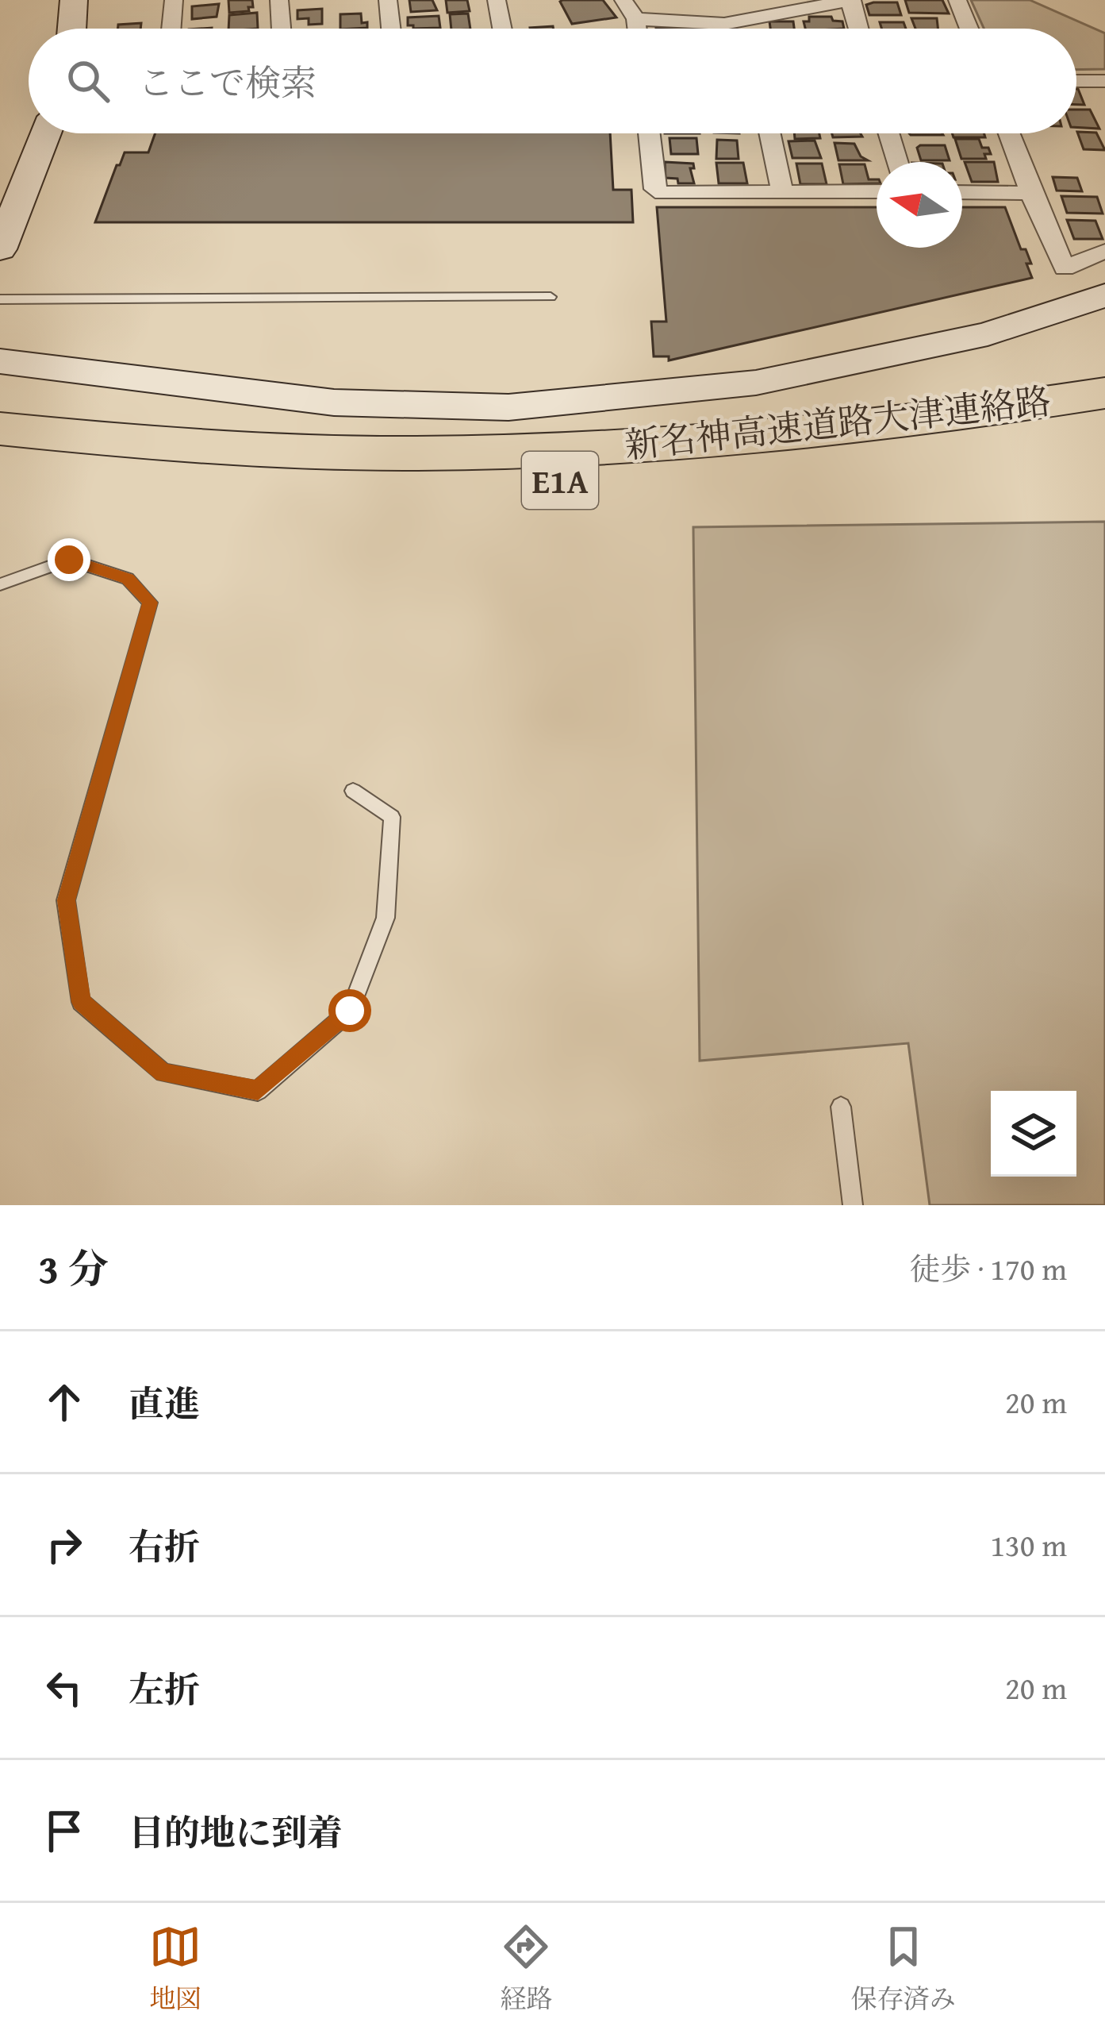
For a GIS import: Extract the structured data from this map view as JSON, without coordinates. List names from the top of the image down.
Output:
{
  "streets": {
    "highway": ["新名神高速道路大津連絡路", "E1A"]
  },
  "north": "left",
  "page": {
    "search": "ここで検索",
    "heading": ["3 分", "徒歩 · 170 m"],
    "list": [
      ["直進", "20 m"],
      ["右折", "130 m"],
      ["左折", "20 m"],
      "目的地に到着"
    ],
    "nav": ["地図", "経路", "保存済み"]
  }
}
